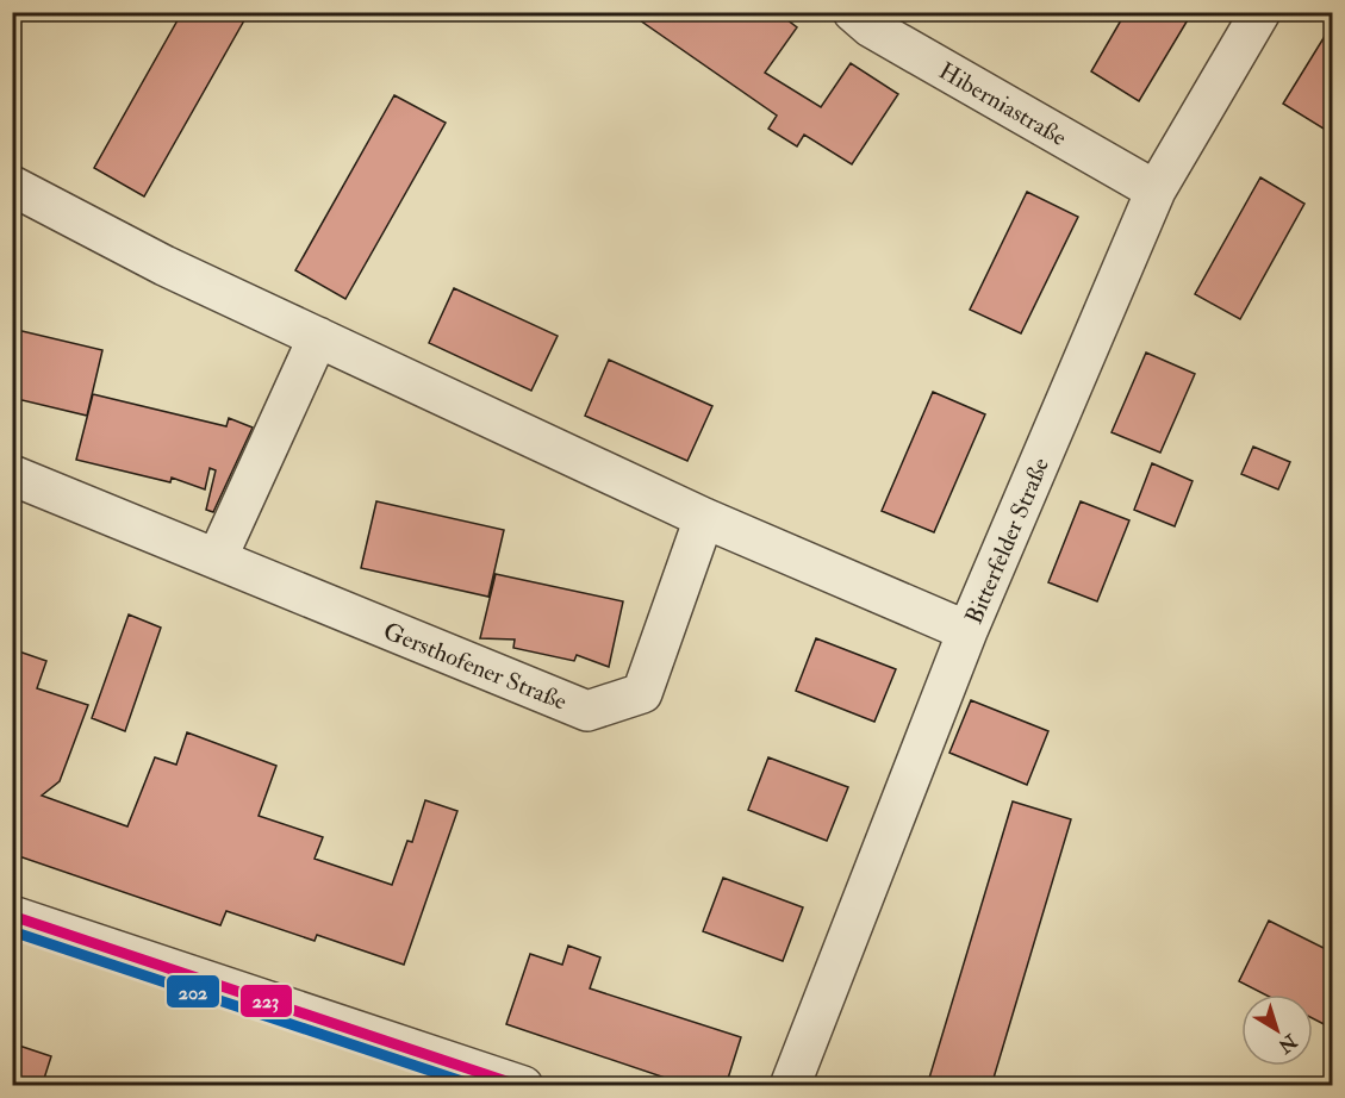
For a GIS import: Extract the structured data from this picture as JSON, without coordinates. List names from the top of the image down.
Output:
{
  "streets": {
    "street": ["Hiberniastraße", "Bitterfelder Straße", "Gersthofener Straße"]
  },
  "crossings": [
    ["Hiberniastraße", "Bitterfelder Straße"]
  ],
  "lines": ["transit line 223", "transit line 202"],
  "north": "bottom right"
}
